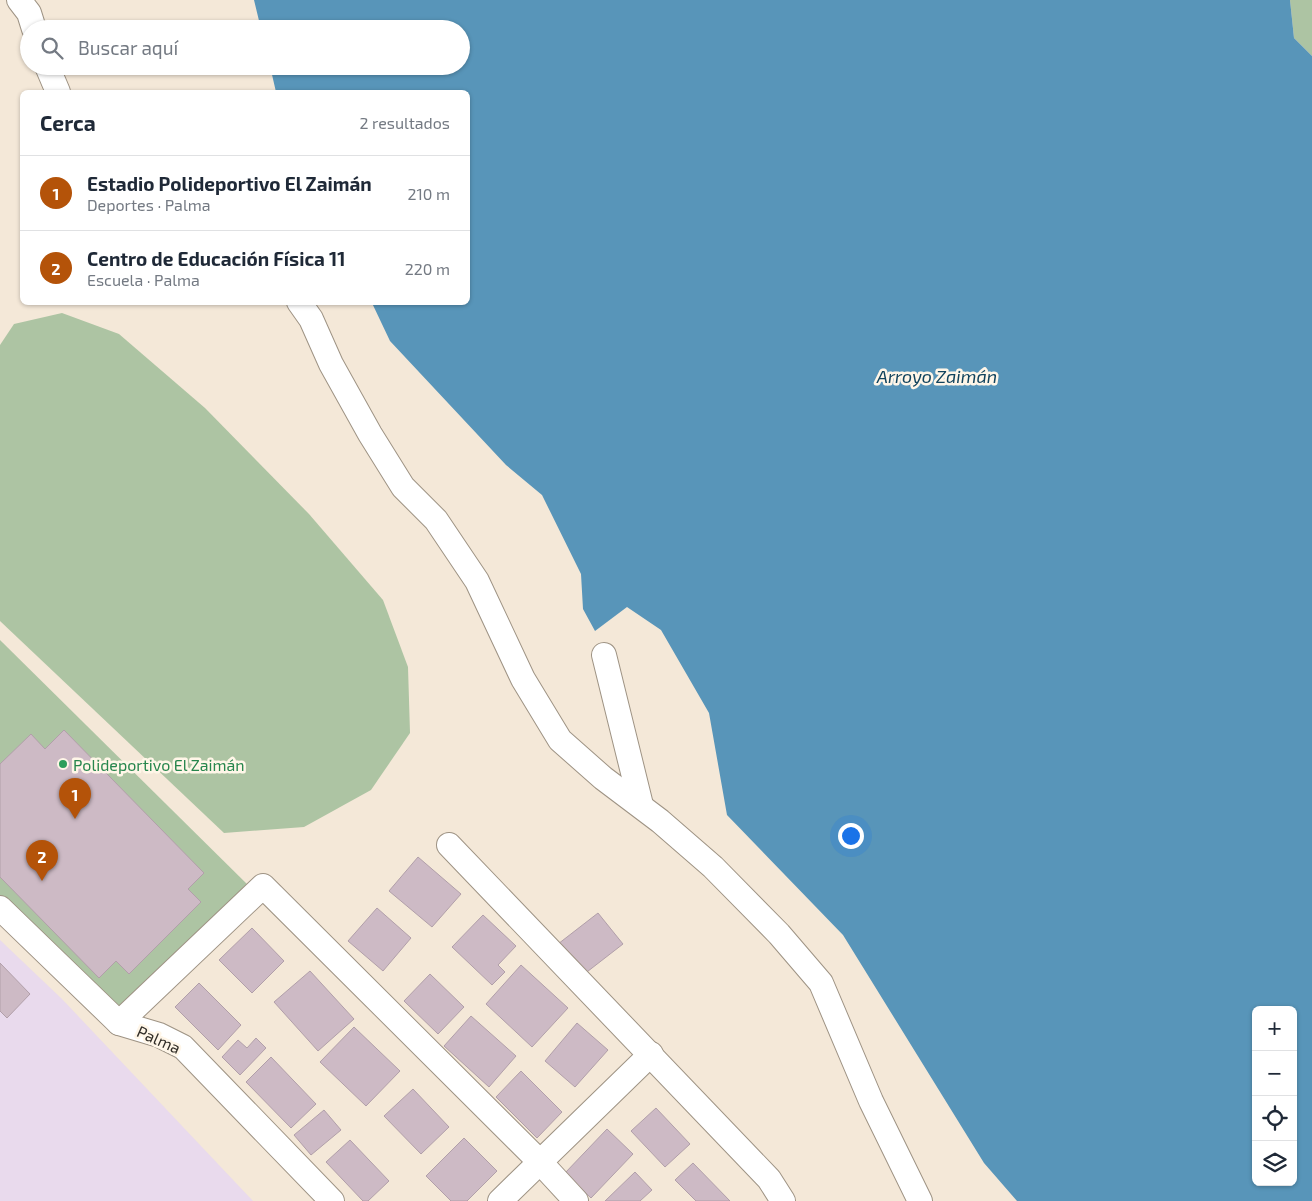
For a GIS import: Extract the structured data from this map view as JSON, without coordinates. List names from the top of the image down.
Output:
{
  "streets": {
    "street": ["Palma"]
  },
  "water": ["Arroyo Zaimán"],
  "places": ["Polideportivo El Zaimán"],
  "page": {
    "search": "Buscar aquí",
    "heading": ["Cerca", "2 resultados"],
    "list": [
      {
        "mark": "1",
        "name": "Estadio Polideportivo El Zaimán",
        "note": "Deportes · Palma",
        "value": "210 m"
      },
      {
        "mark": "2",
        "name": "Centro de Educación Física 11",
        "note": "Escuela · Palma",
        "value": "220 m"
      }
    ],
    "pins": ["1", "2"],
    "map_buttons": ["+", "−"]
  }
}
